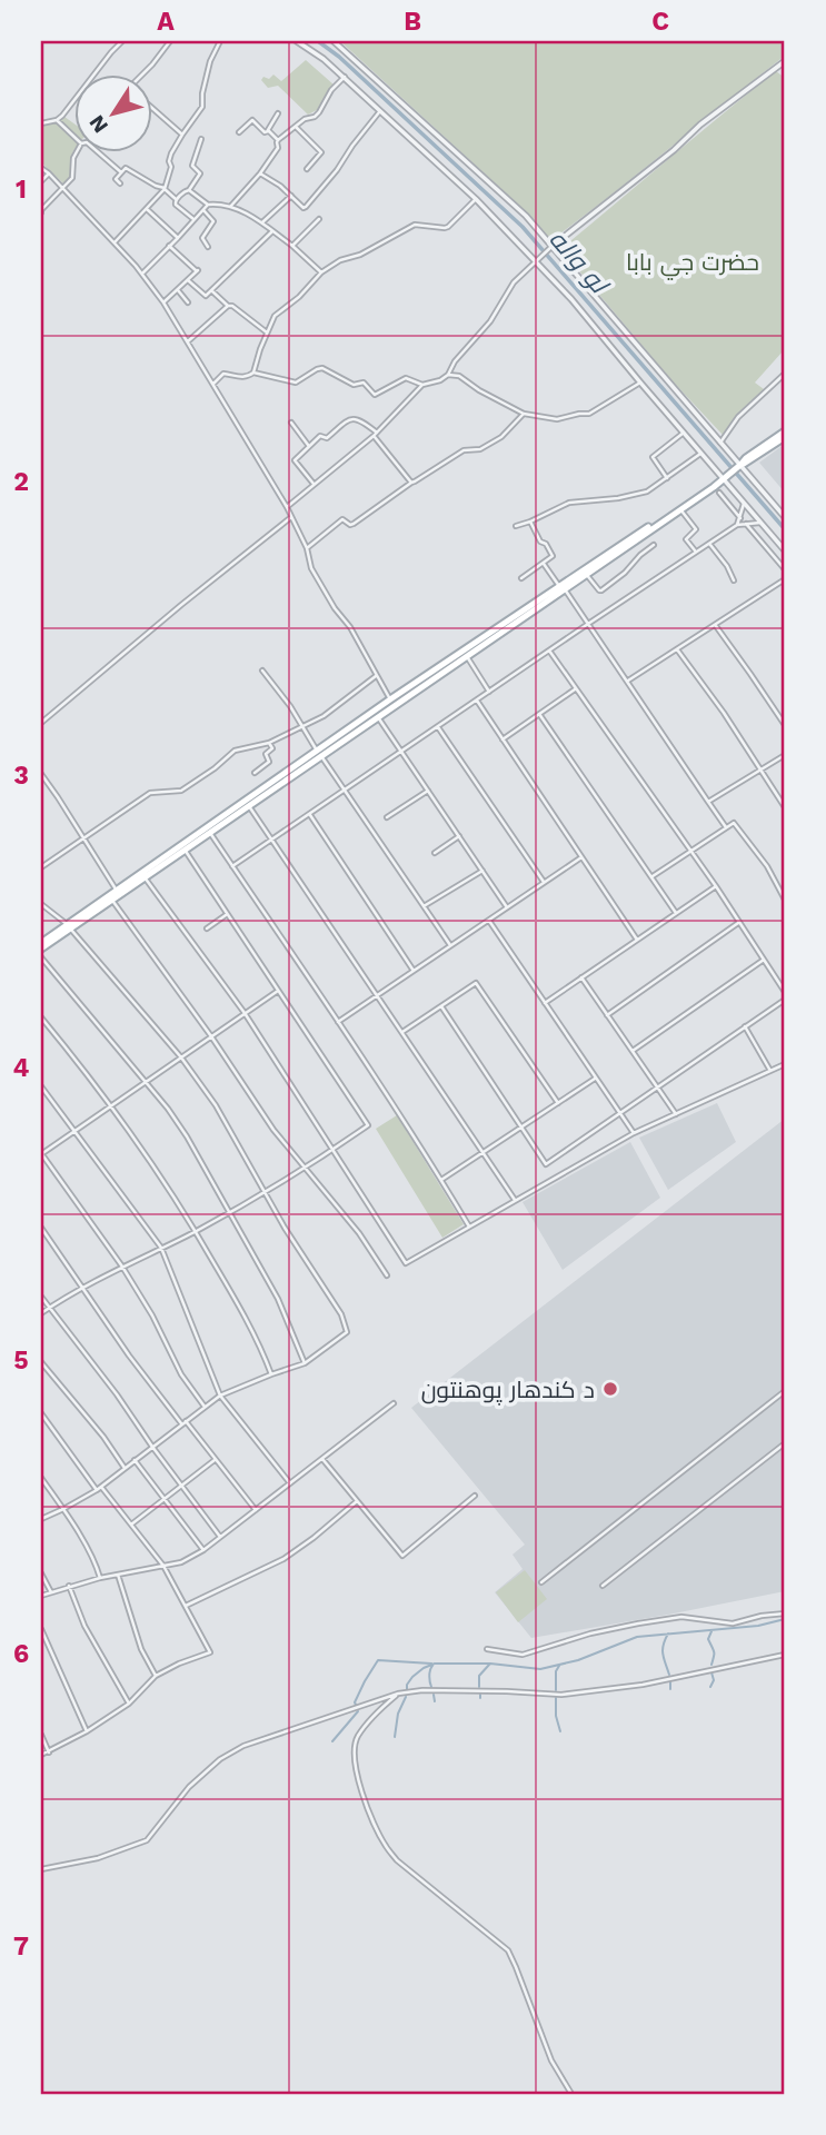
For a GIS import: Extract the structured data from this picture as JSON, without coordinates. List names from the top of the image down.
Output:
{
  "water": ["لو واله"],
  "parks": ["حضرت جي بابا"],
  "places": ["د کندهار پوهنتون"],
  "north": "bottom left",
  "grid": {
    "columns": ["A", "B", "C"],
    "rows": [
      "1",
      "2",
      "3",
      "4",
      "5",
      "6",
      "7"
    ]
  }
}
